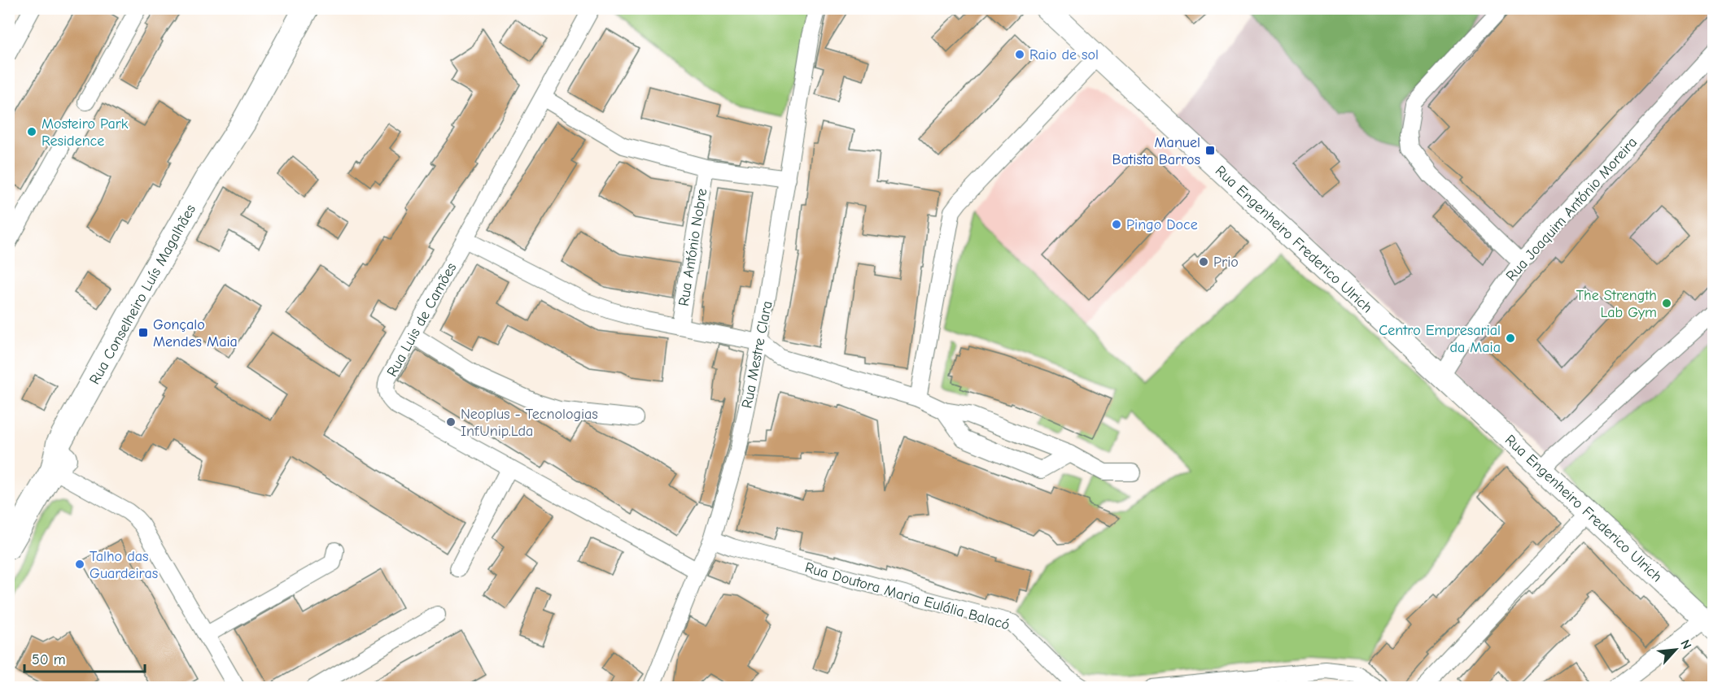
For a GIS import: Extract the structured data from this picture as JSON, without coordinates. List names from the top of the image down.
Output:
{
  "streets": {
    "main road": ["Rua Engenheiro Frederico Ulrich", "Rua Conselheiro Luís Magalhães"],
    "street": [
      "Rua Joaquim António Moreira",
      "Rua António Nobre",
      "Rua Luis de Camões",
      "Rua Mestre Clara",
      "Rua Doutora Maria Eulália Balacó"
    ]
  },
  "crossings": [
    ["Rua Joaquim António Moreira", "Rua Engenheiro Frederico Ulrich"],
    ["Rua Luis de Camões", "Rua Mestre Clara"],
    ["Rua Mestre Clara", "Rua Doutora Maria Eulália Balacó"]
  ],
  "places": {
    "other": [
      "Raio de sol",
      "Mosteiro Park Residence",
      "Pingo Doce",
      "Prio",
      "The Strength Lab Gym",
      "Centro Empresarial da Maia",
      "Neoplus - Tecnologias Inf.Unip.Lda",
      "Talho das Guardeiras"
    ],
    "transit": ["Manuel Batista Barros", "Gonçalo Mendes Maia"]
  },
  "scale_bar": "50 m",
  "north": "top right"
}
